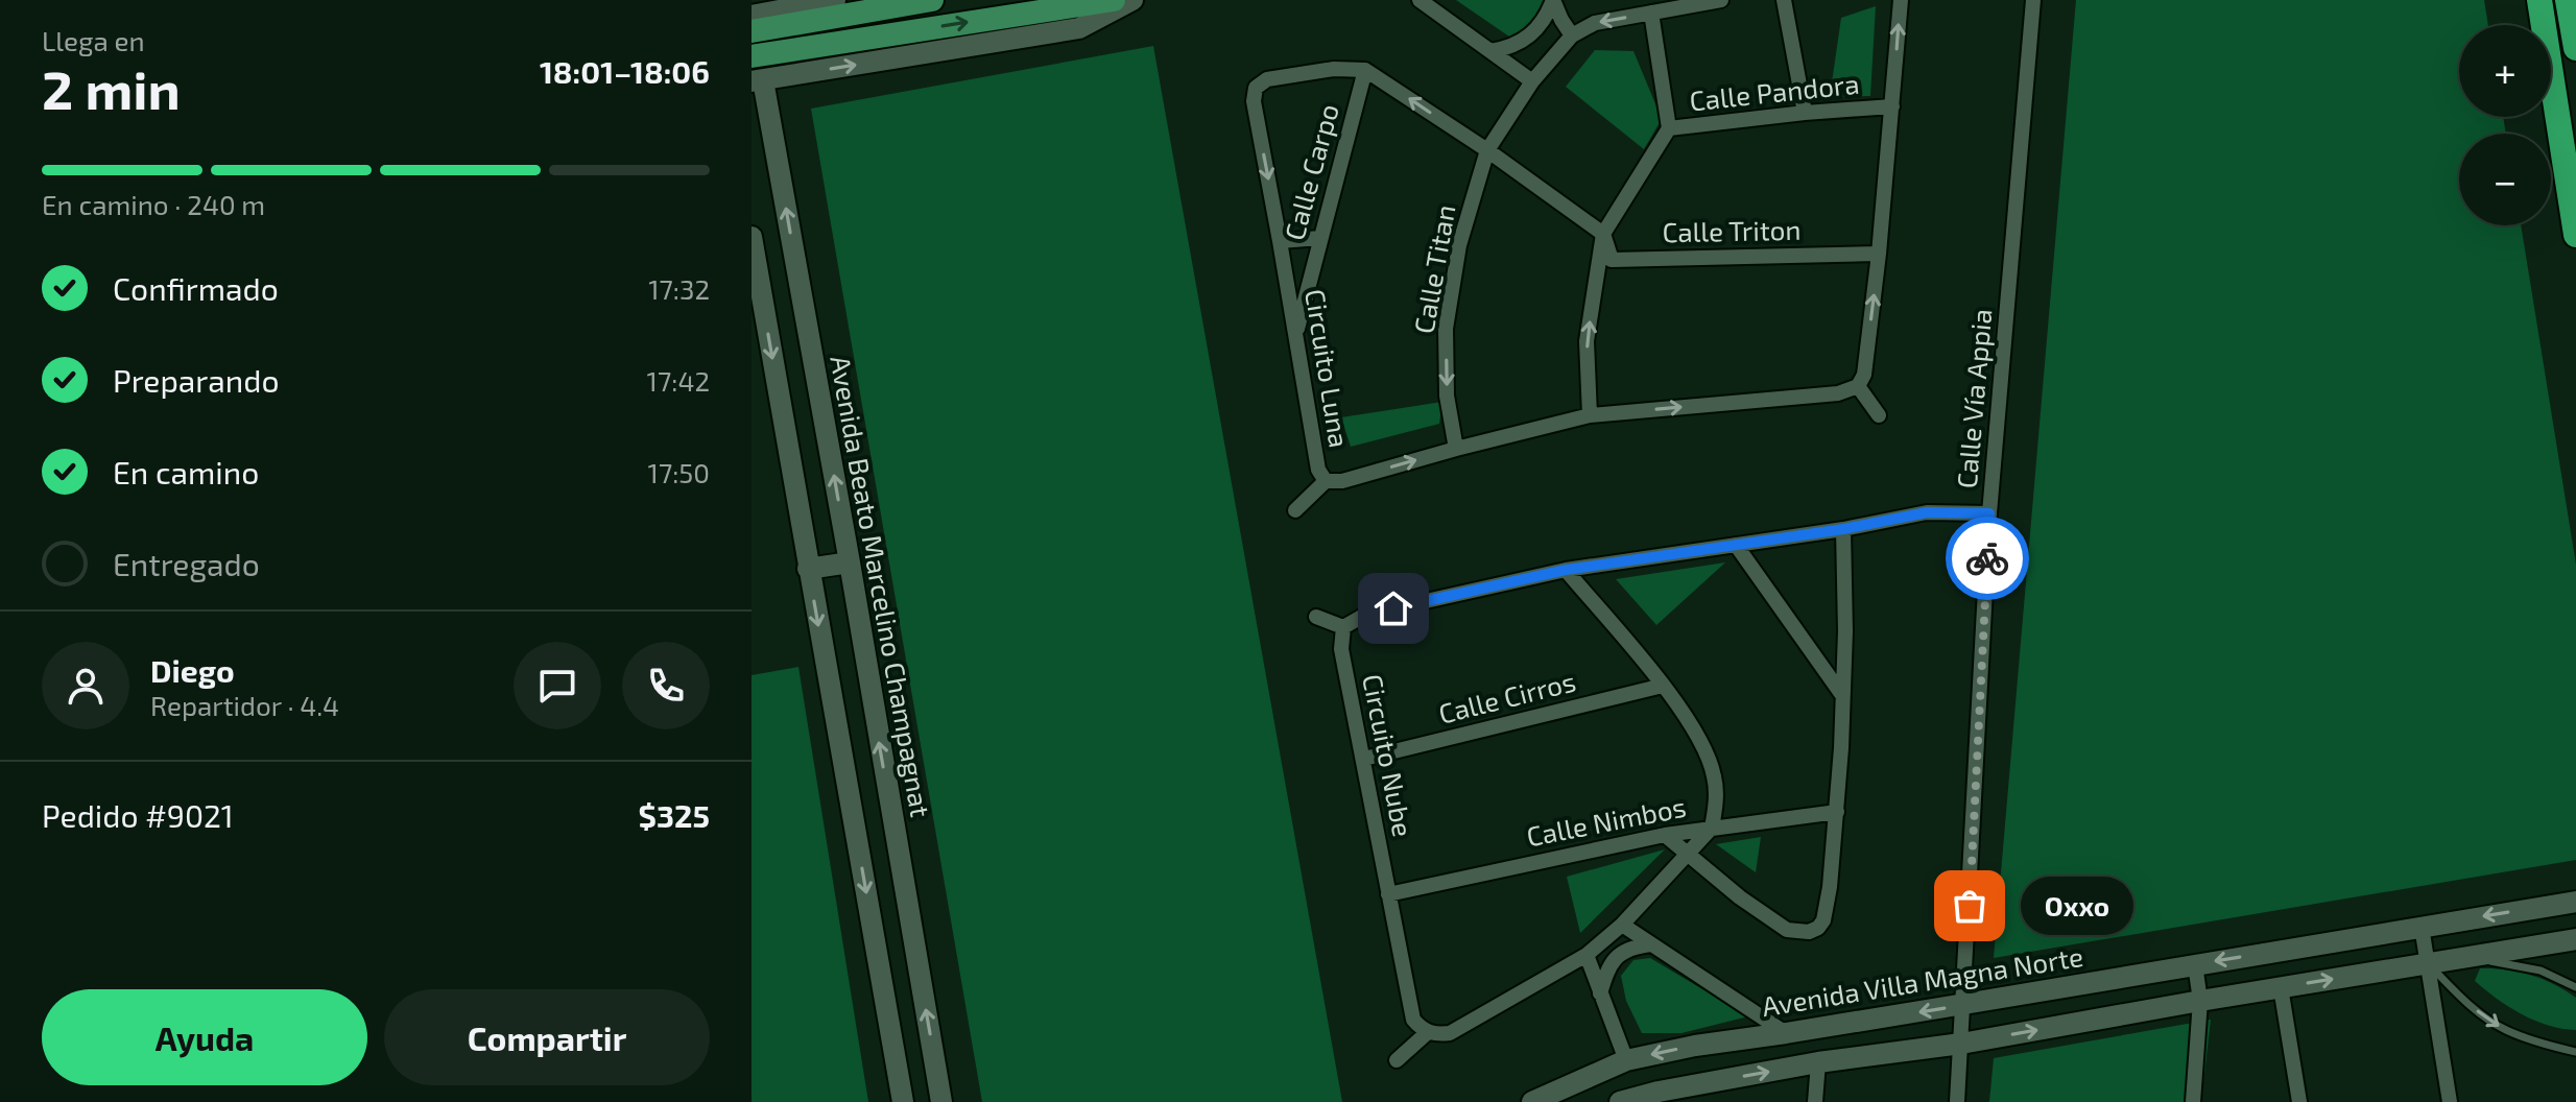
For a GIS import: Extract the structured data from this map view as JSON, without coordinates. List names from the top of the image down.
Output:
{
  "streets": {
    "street": [
      "Calle Pandora",
      "Calle Carpo",
      "Calle Triton",
      "Calle Titan",
      "Circuito Luna",
      "Calle Vía Appia",
      "Avenida Beato Marcelino Champagnat",
      "Calle Cirros",
      "Circuito Nube",
      "Calle Nimbos",
      "Avenida Villa Magna Norte"
    ]
  },
  "crossings": [
    ["Calle Pandora", "Calle Triton"],
    ["Calle Pandora", "Circuito Luna"],
    ["Calle Carpo", "Circuito Luna"],
    ["Calle Titan", "Circuito Luna"],
    ["Calle Vía Appia", "Avenida Villa Magna Norte"],
    ["Calle Cirros", "Circuito Nube"],
    ["Circuito Nube", "Calle Nimbos"]
  ],
  "one_way": ["Calle Titan"],
  "places": ["Oxxo"],
  "page": {
    "heading": ["2 min", "Llega en", "18:01–18:06"],
    "panel": [
      "Diego",
      "Repartidor · 4.4",
      "Pedido #9021",
      "$325"
    ],
    "map_buttons": ["+", "−"],
    "bar": "En camino · 240 m",
    "list": [
      ["Confirmado", "17:32"],
      ["Preparando", "17:42"],
      ["En camino", "17:50"],
      "Entregado"
    ],
    "bubble": "Oxxo",
    "buttons": ["Ayuda", "Compartir"]
  }
}
